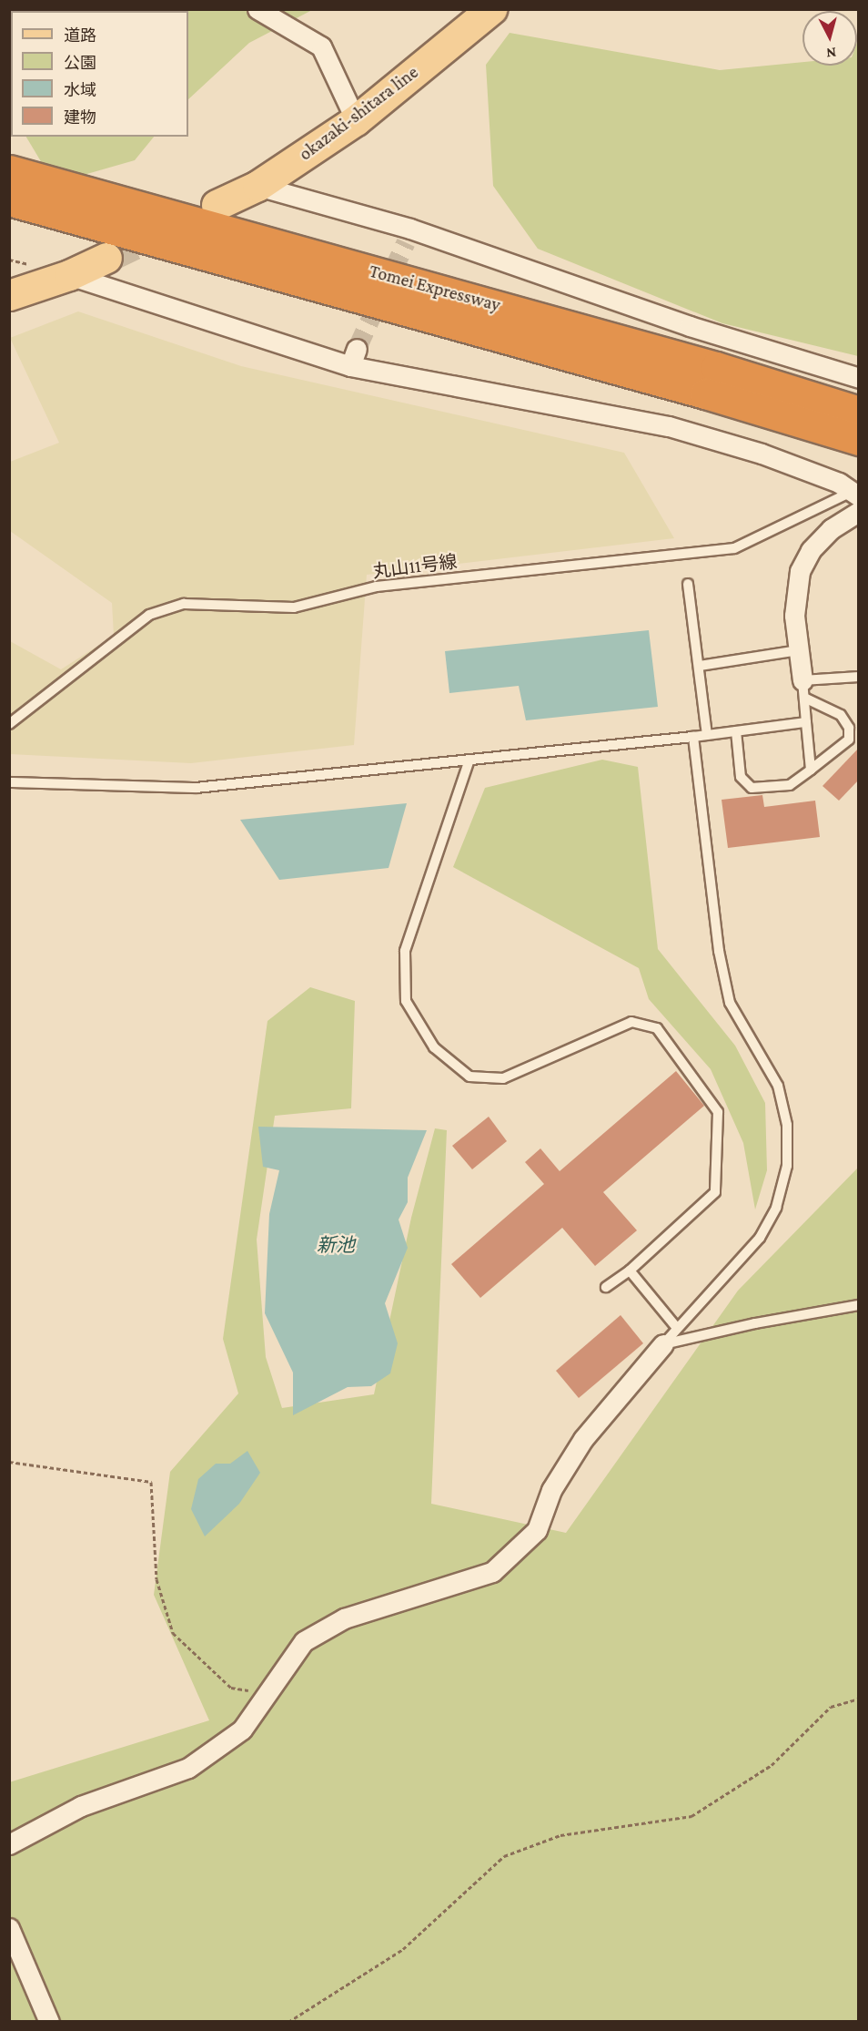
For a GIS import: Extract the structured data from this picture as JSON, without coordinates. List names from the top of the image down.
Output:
{
  "streets": {
    "highway": ["Tomei Expressway"],
    "main road": ["okazaki-shitara line"],
    "lane": ["丸山11号線"]
  },
  "water": ["新池"],
  "legend": [
    "道路",
    "公園",
    "水域",
    "建物"
  ],
  "north": "bottom"
}
